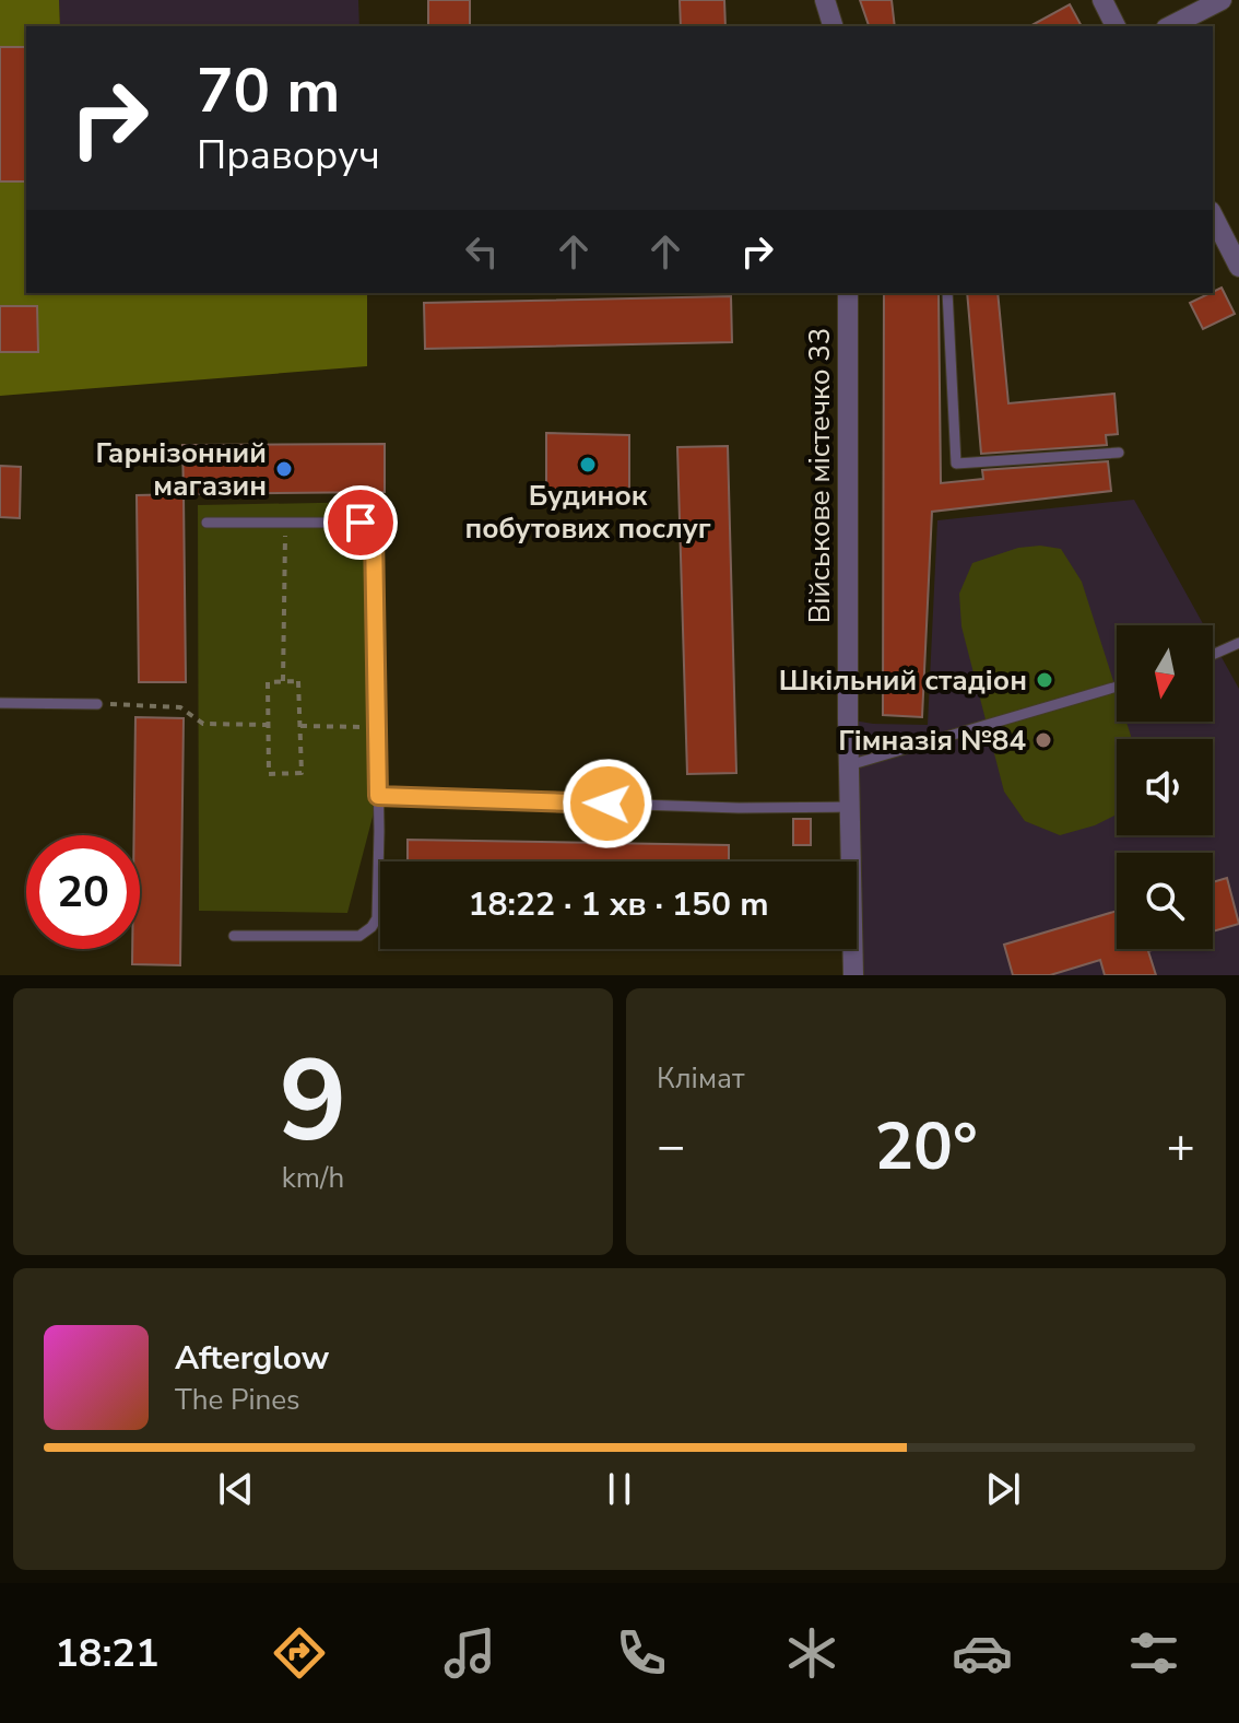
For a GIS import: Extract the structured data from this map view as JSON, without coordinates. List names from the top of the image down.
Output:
{
  "streets": {
    "street": ["Військове містечко 33"]
  },
  "places": [
    "Будинок побутових послуг",
    "Гарнізонний магазин",
    "Шкільний стадіон",
    "Гімназія №84"
  ],
  "north": "bottom",
  "page": {
    "turn": ["70 m", "Праворуч"],
    "limit": "20",
    "trip": "18:22 · 1 хв · 150 m",
    "tile": [
      ["9", "km/h"],
      "Клімат"
    ],
    "heat": ["−", "20°", "+"],
    "song": ["Afterglow", "The Pines"],
    "tabs": "18:21"
  }
}
